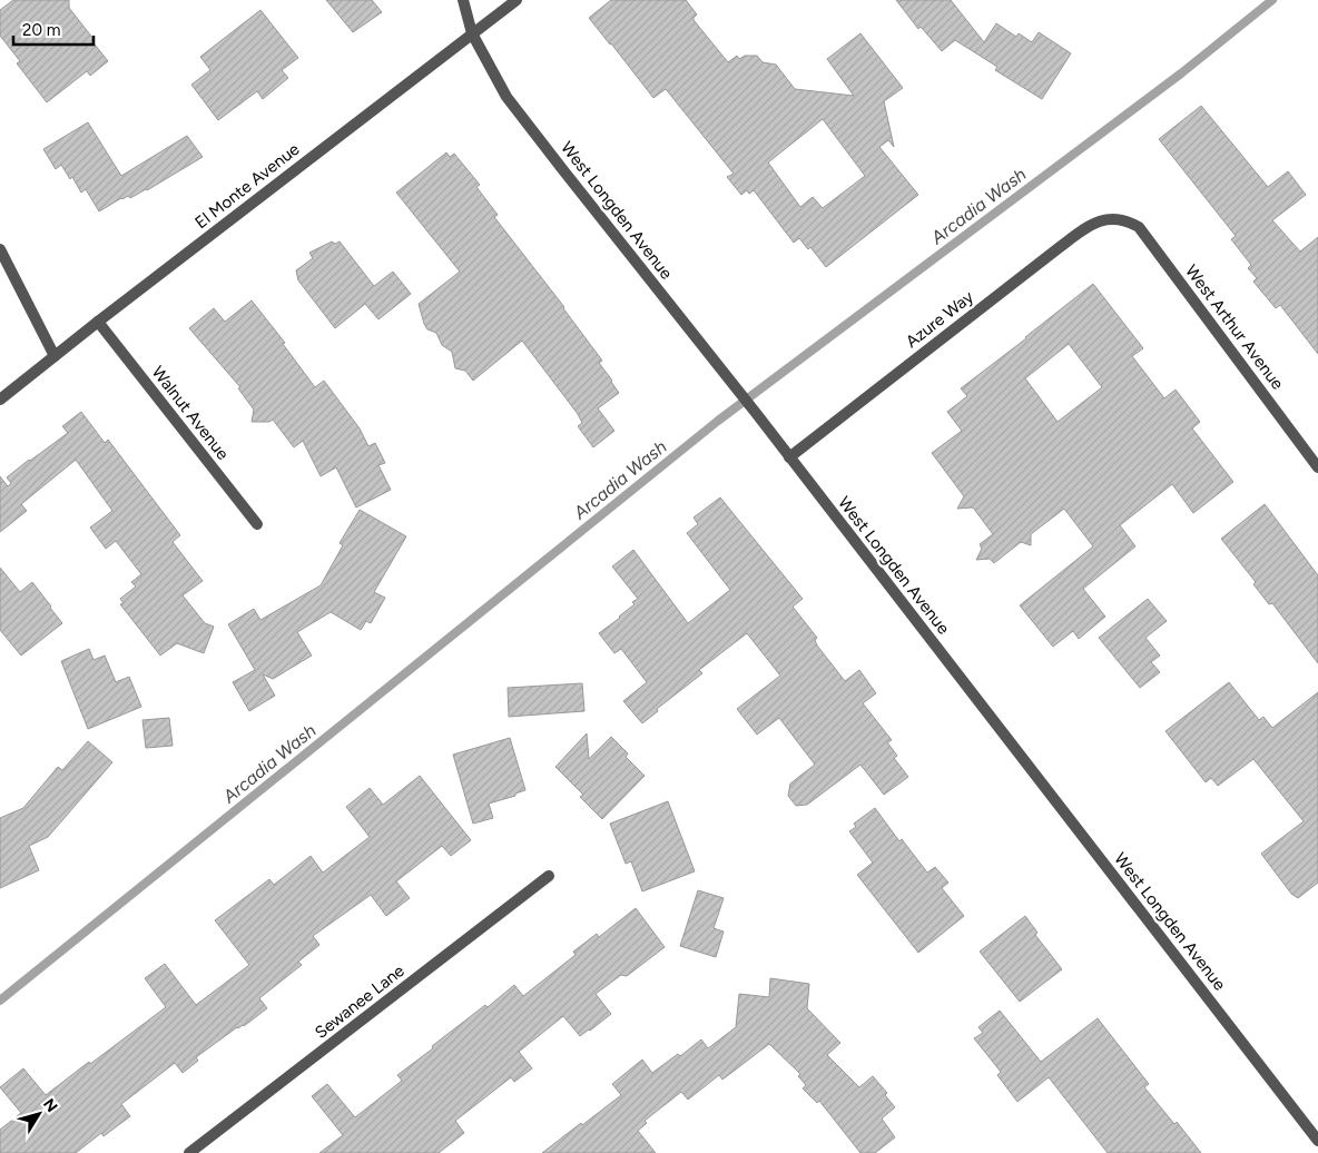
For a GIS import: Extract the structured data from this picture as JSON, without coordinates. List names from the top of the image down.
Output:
{
  "streets": {
    "street": [
      "El Monte Avenue",
      "West Longden Avenue",
      "Azure Way",
      "West Arthur Avenue",
      "Walnut Avenue",
      "Sewanee Lane"
    ]
  },
  "crossings": [
    ["El Monte Avenue", "West Longden Avenue"],
    ["El Monte Avenue", "Walnut Avenue"],
    ["West Longden Avenue", "Azure Way"],
    ["Azure Way", "West Arthur Avenue"]
  ],
  "water": ["Arcadia Wash"],
  "scale_bar": "20 m",
  "north": "top right"
}
